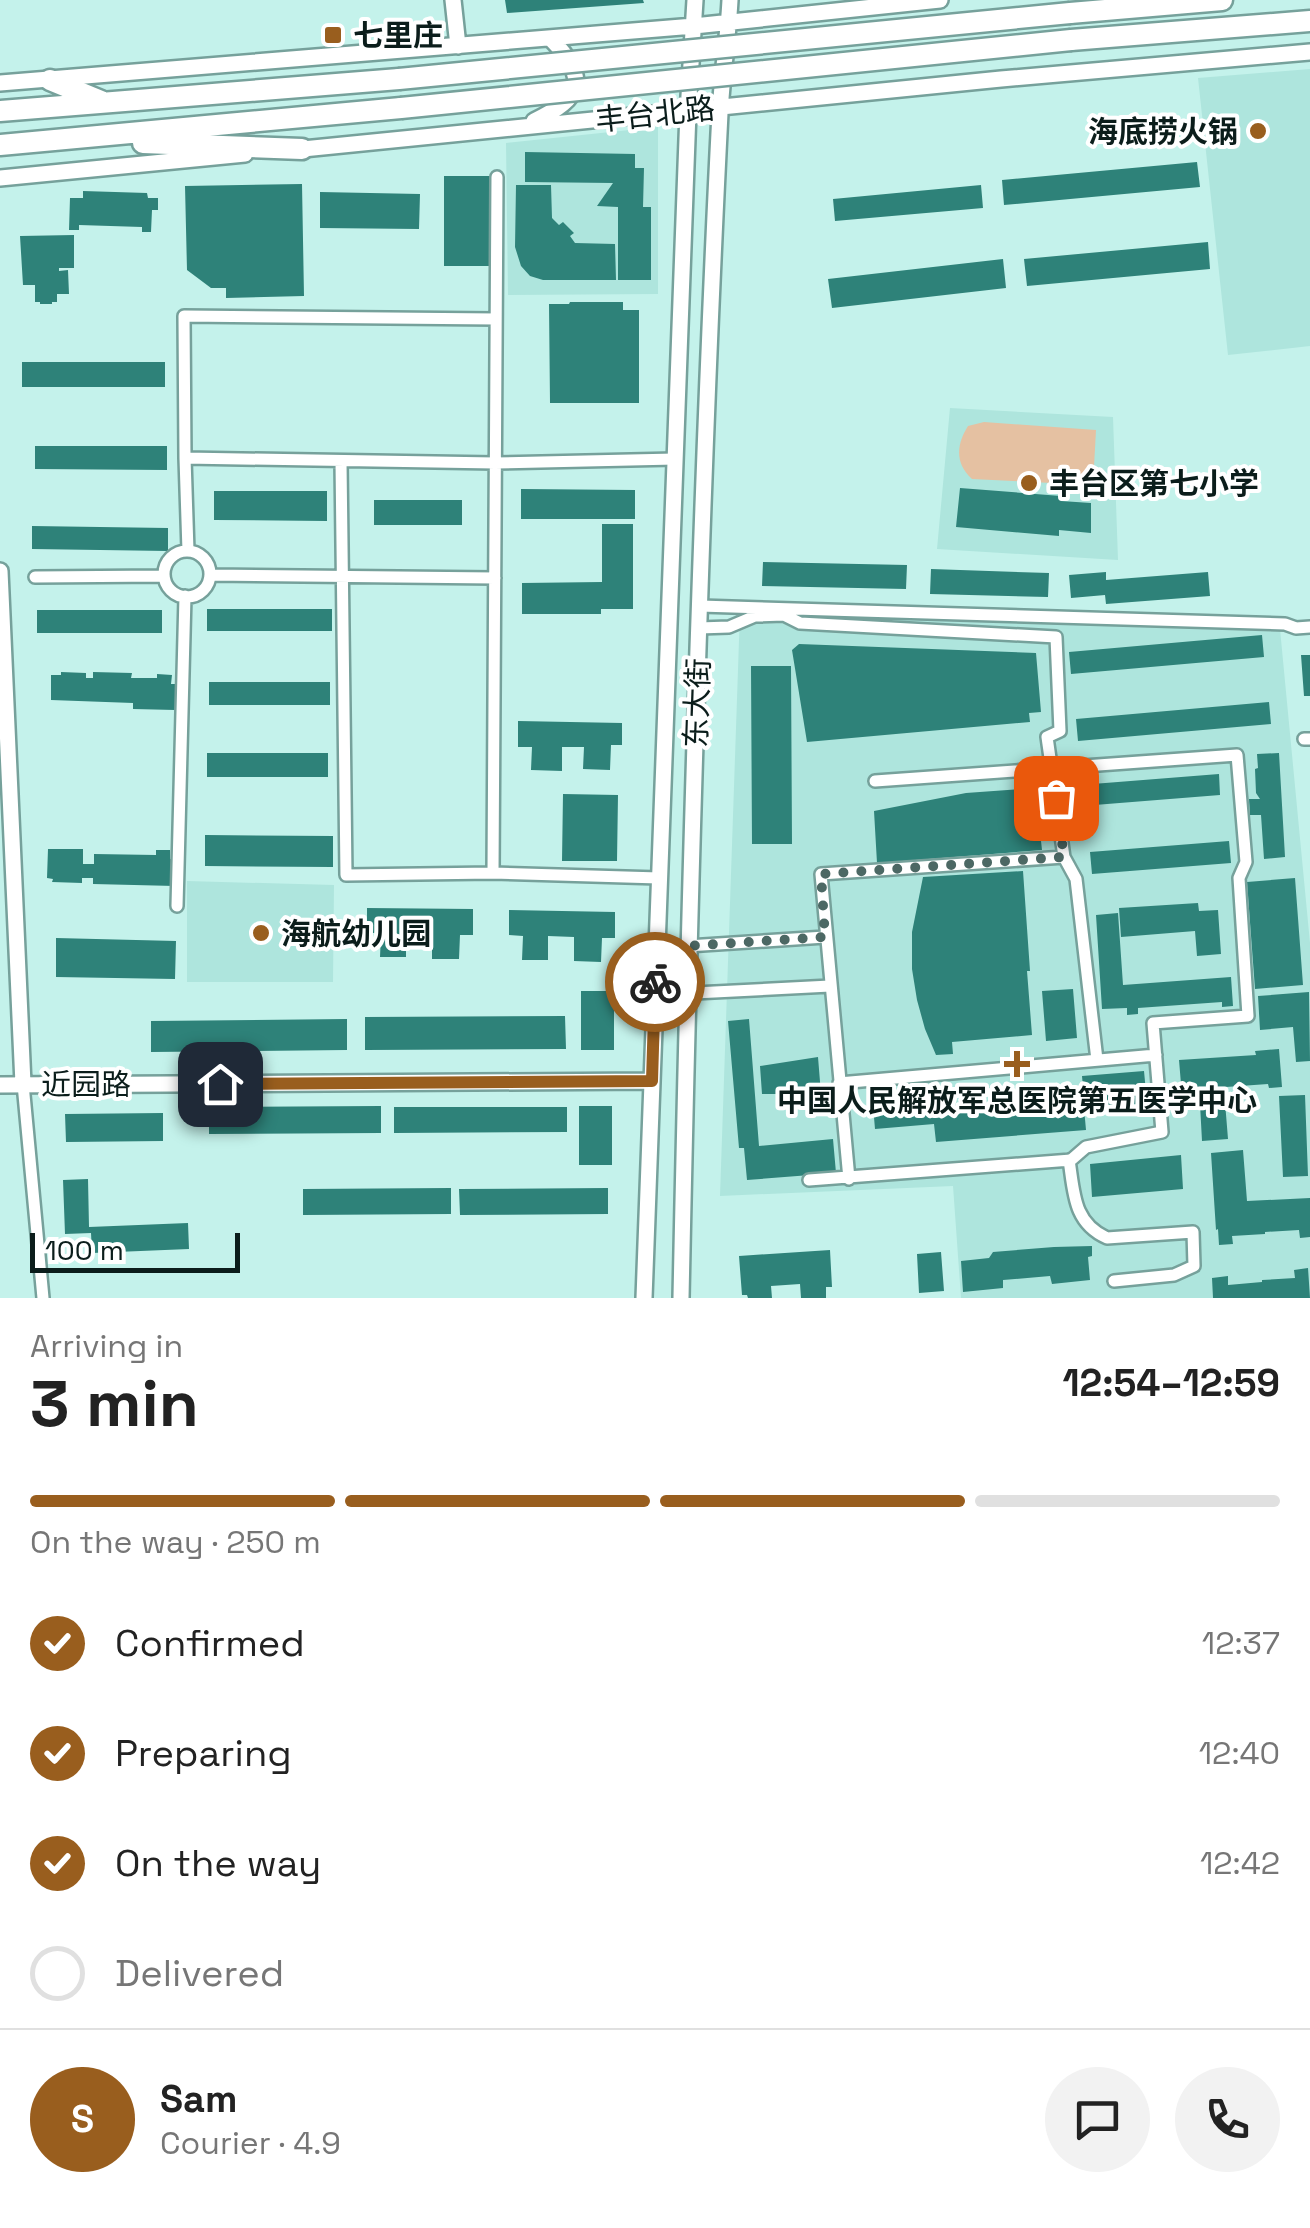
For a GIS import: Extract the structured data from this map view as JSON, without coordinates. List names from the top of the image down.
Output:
{
  "streets": {
    "highway": ["丰台北路"],
    "street": ["东大街", "近园路"]
  },
  "crossings": [
    ["丰台北路", "东大街"],
    ["东大街", "近园路"]
  ],
  "places": {
    "transit": ["七里庄"],
    "other": ["海底捞火锅", "丰台区第七小学", "海航幼儿园"],
    "health": ["中国人民解放军总医院第五医学中心"]
  },
  "scale_bar": "100 m",
  "page": {
    "scale": "100 m",
    "heading": ["3 min", "Arriving in", "12:54–12:59"],
    "panel": ["Sam", "Courier · 4.9"],
    "bar": "On the way · 250 m",
    "list": [
      ["Confirmed", "12:37"],
      ["Preparing", "12:40"],
      ["On the way", "12:42"],
      "Delivered"
    ],
    "round": "S"
  }
}
